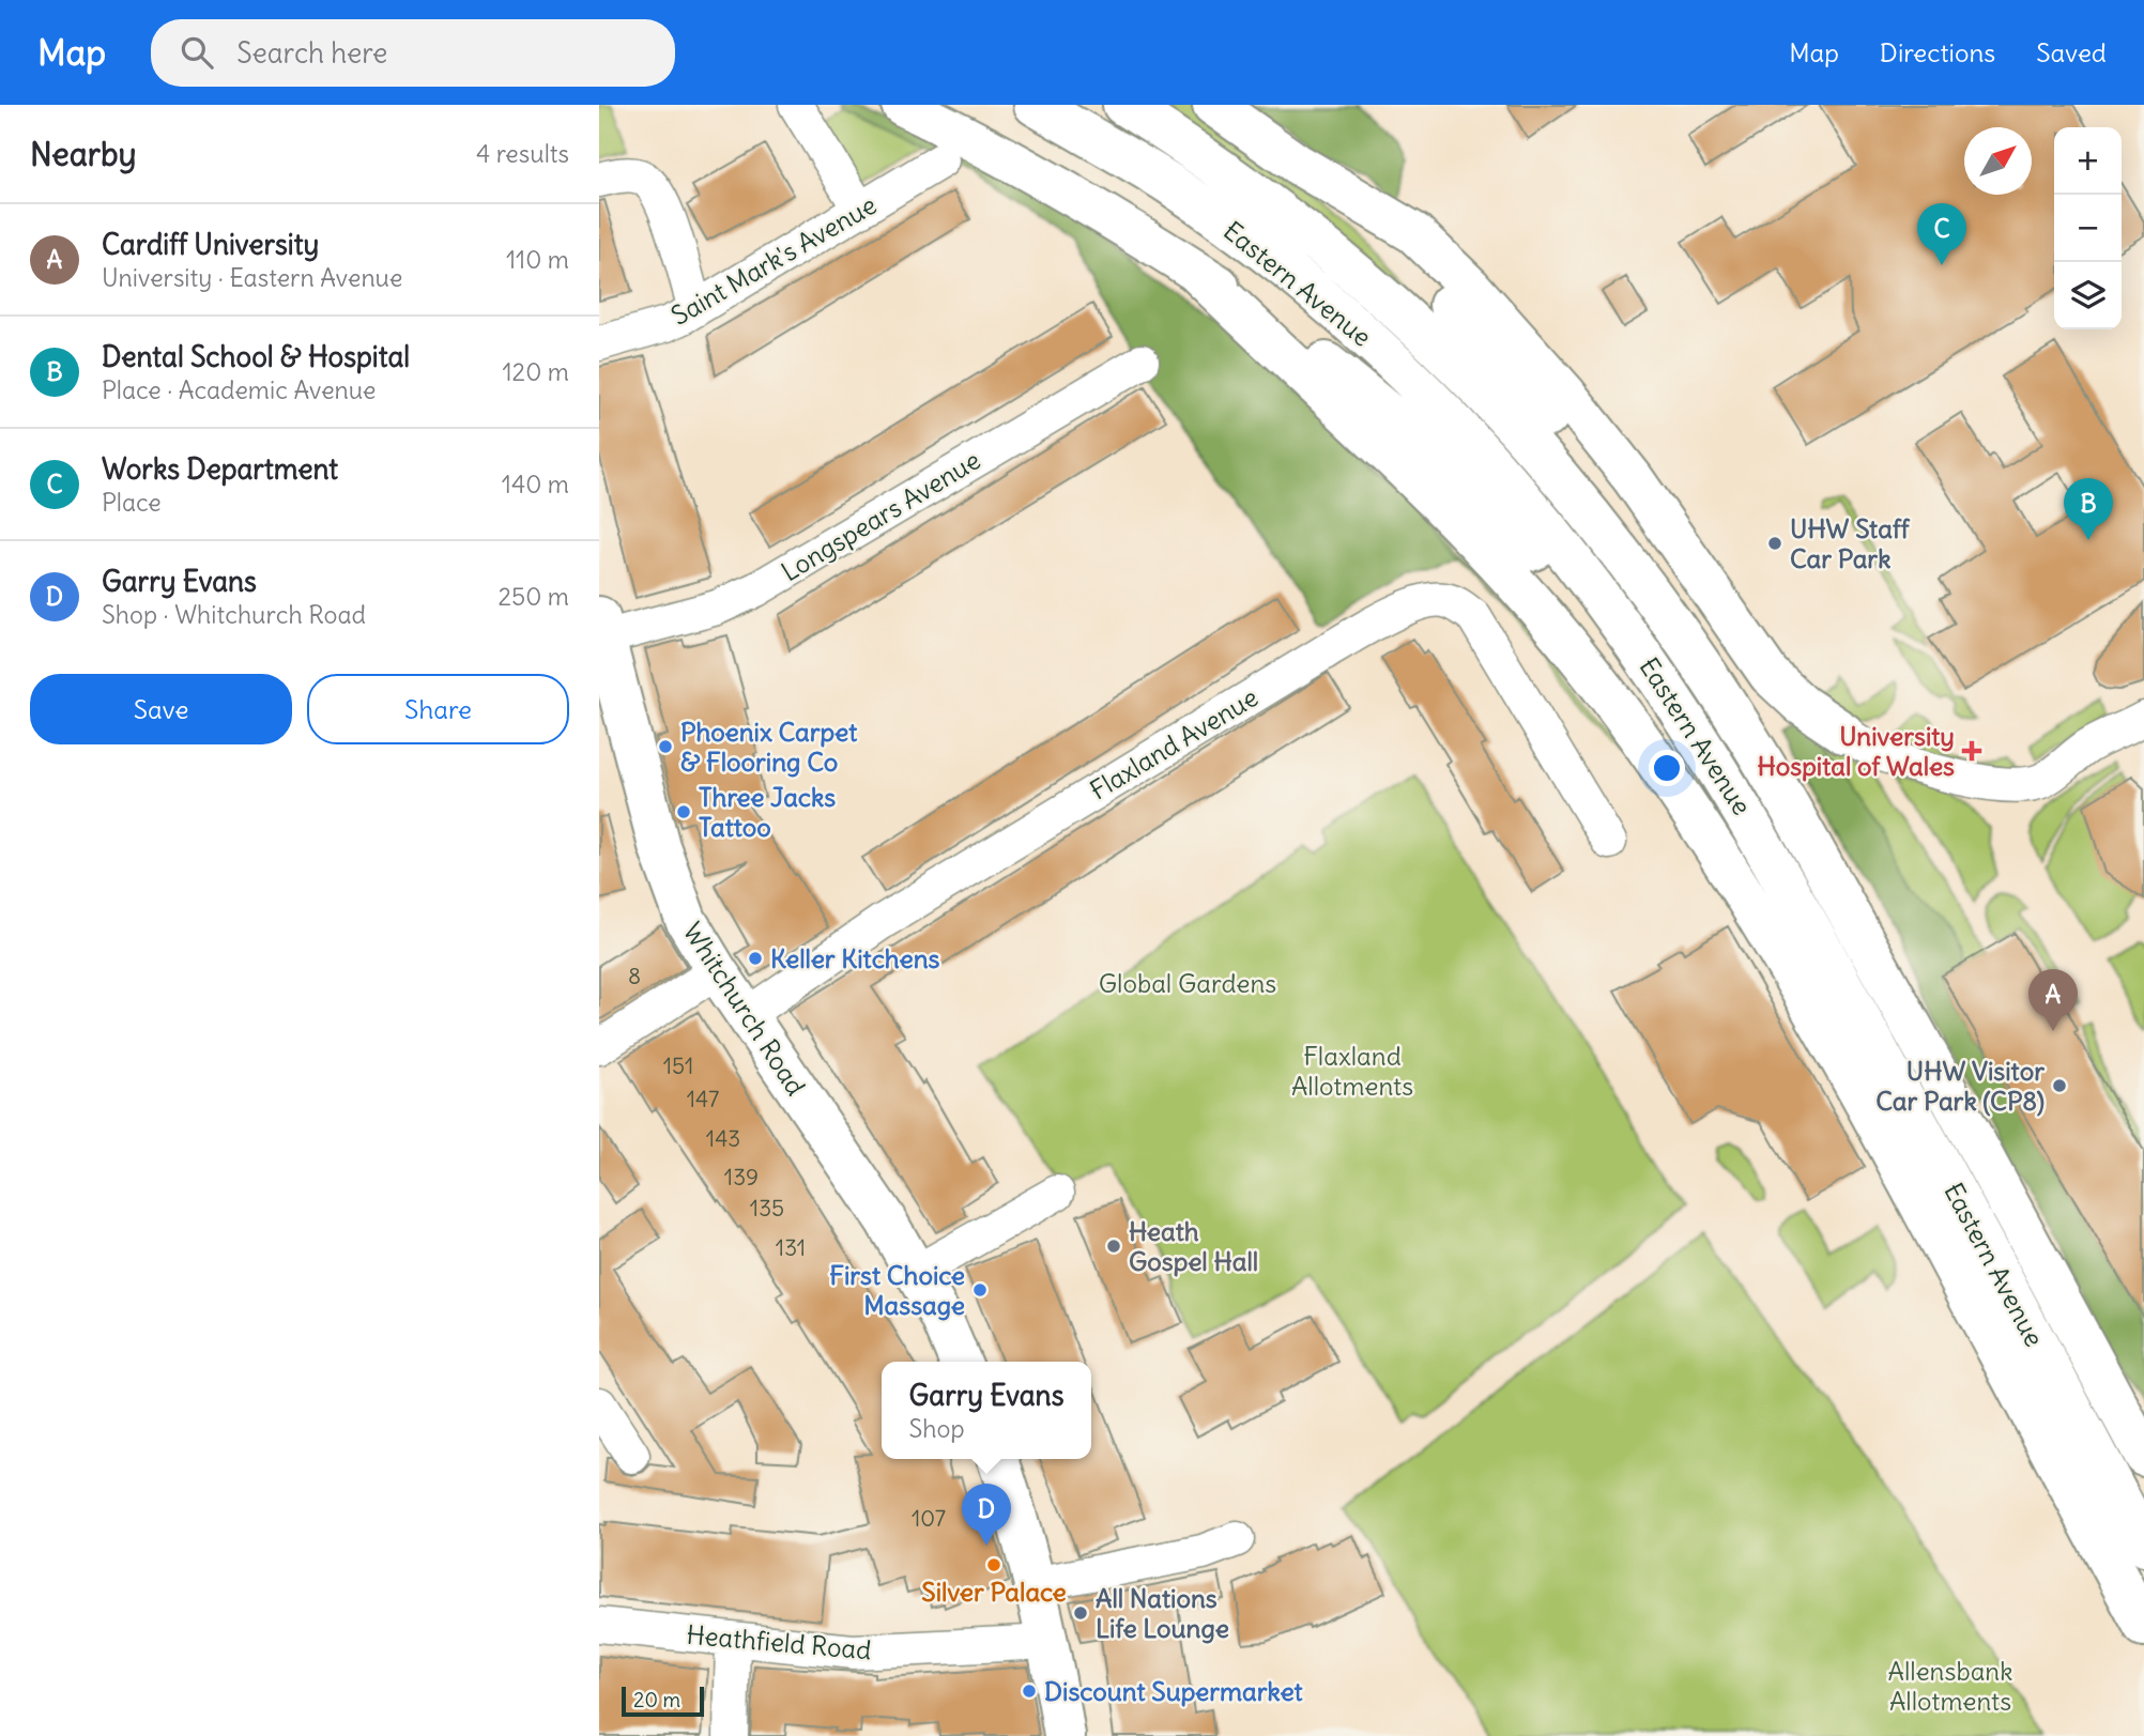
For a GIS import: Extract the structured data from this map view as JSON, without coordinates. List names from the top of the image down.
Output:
{
  "streets": {
    "main road": ["Eastern Avenue", "Whitchurch Road"],
    "street": [
      "Saint Mark's Avenue",
      "Longspears Avenue",
      "Flaxland Avenue",
      "Heathfield Road"
    ]
  },
  "crossings": [
    ["Longspears Avenue", "Whitchurch Road"],
    ["Flaxland Avenue", "Whitchurch Road"]
  ],
  "parks": ["Global Gardens", "Flaxland Allotments", "Allensbank Allotments"],
  "places": {
    "other": [
      "UHW Staff Car Park",
      "Phoenix Carpet & Flooring Co",
      "Three Jacks Tattoo",
      "Keller Kitchens",
      "UHW Visitor Car Park (CP8)",
      "Heath Gospel Hall",
      "First Choice Massage",
      "Silver Palace",
      "All Nations Life Lounge",
      "Discount Supermarket"
    ],
    "health": ["University Hospital of Wales"]
  },
  "house_numbers": [
    "8",
    "151",
    "147",
    "143",
    "139",
    "135",
    "131",
    "107"
  ],
  "scale_bar": "20 m",
  "north": "top right",
  "page": {
    "header": "Map",
    "search": "Search here",
    "nav": ["Map", "Directions", "Saved"],
    "heading": ["Nearby", "4 results"],
    "map_buttons": ["+", "−"],
    "list": [
      {
        "mark": "A",
        "name": "Cardiff University",
        "note": "University · Eastern Avenue",
        "value": "110 m"
      },
      {
        "mark": "B",
        "name": "Dental School & Hospital",
        "note": "Place · Academic Avenue",
        "value": "120 m"
      },
      {
        "mark": "C",
        "name": "Works Department",
        "note": "Place",
        "value": "140 m"
      },
      {
        "mark": "D",
        "name": "Garry Evans",
        "note": "Shop · Whitchurch Road",
        "value": "250 m"
      }
    ],
    "pins": [
      "C",
      "B",
      "A",
      "D"
    ],
    "buttons": ["Save", "Share"],
    "popup": ["Garry Evans", "Shop"],
    "scale": "20 m"
  }
}
